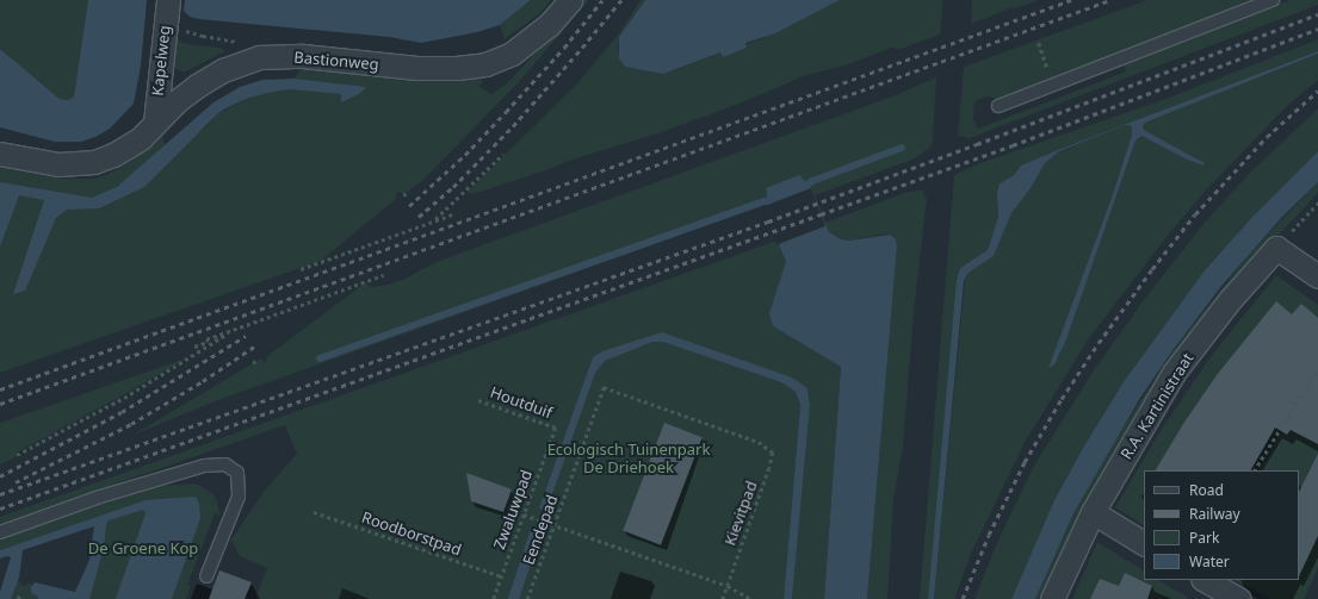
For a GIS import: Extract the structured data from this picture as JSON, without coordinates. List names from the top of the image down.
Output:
{
  "streets": {
    "street": ["Kapelweg", "Bastionweg", "R.A. Kartinistraat"],
    "path": [
      "Houtduif",
      "Zwaluwpad",
      "Kievitpad",
      "Eendepad",
      "Roodborstpad"
    ]
  },
  "crossings": [
    ["Kapelweg", "Bastionweg"],
    ["Houtduif", "Zwaluwpad"],
    ["Zwaluwpad", "Roodborstpad"],
    ["Kievitpad", "Eendepad"]
  ],
  "parks": ["Ecologisch Tuinenpark De Driehoek", "De Groene Kop"],
  "legend": [
    "Road",
    "Railway",
    "Park",
    "Water"
  ]
}
